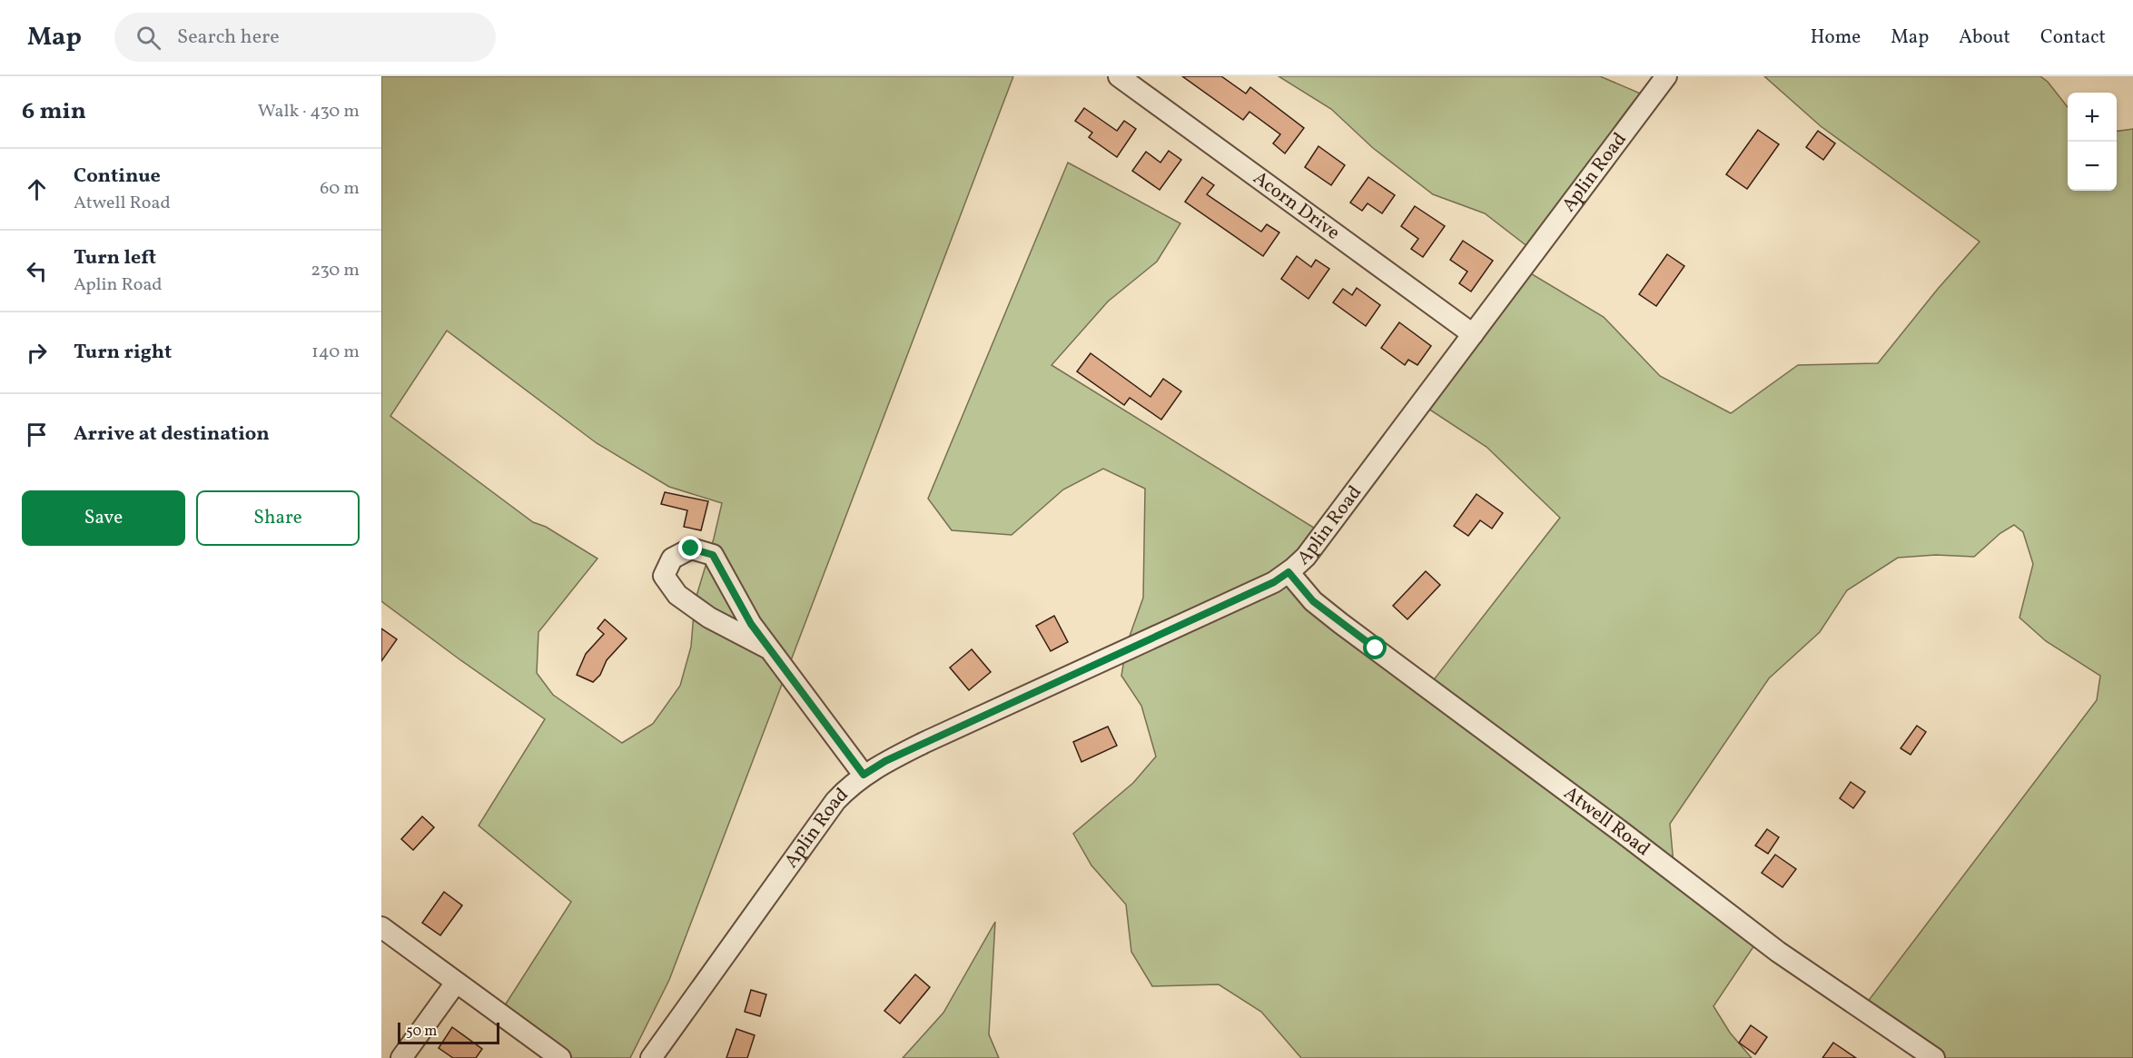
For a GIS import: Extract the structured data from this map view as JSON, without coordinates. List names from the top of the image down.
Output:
{
  "streets": {
    "street": ["Aplin Road", "Acorn Drive", "Atwell Road"]
  },
  "crossings": [
    ["Aplin Road", "Acorn Drive"],
    ["Aplin Road", "Atwell Road"]
  ],
  "scale_bar": "50 m",
  "page": {
    "header": "Map",
    "search": "Search here",
    "nav": [
      "Home",
      "Map",
      "About",
      "Contact"
    ],
    "heading": ["6 min", "Walk · 430 m"],
    "map_buttons": ["+", "−"],
    "list": [
      ["Continue", "Atwell Road", "60 m"],
      ["Turn left", "Aplin Road", "230 m"],
      ["Turn right", "140 m"],
      "Arrive at destination"
    ],
    "buttons": ["Save", "Share"],
    "scale": "50 m"
  }
}
